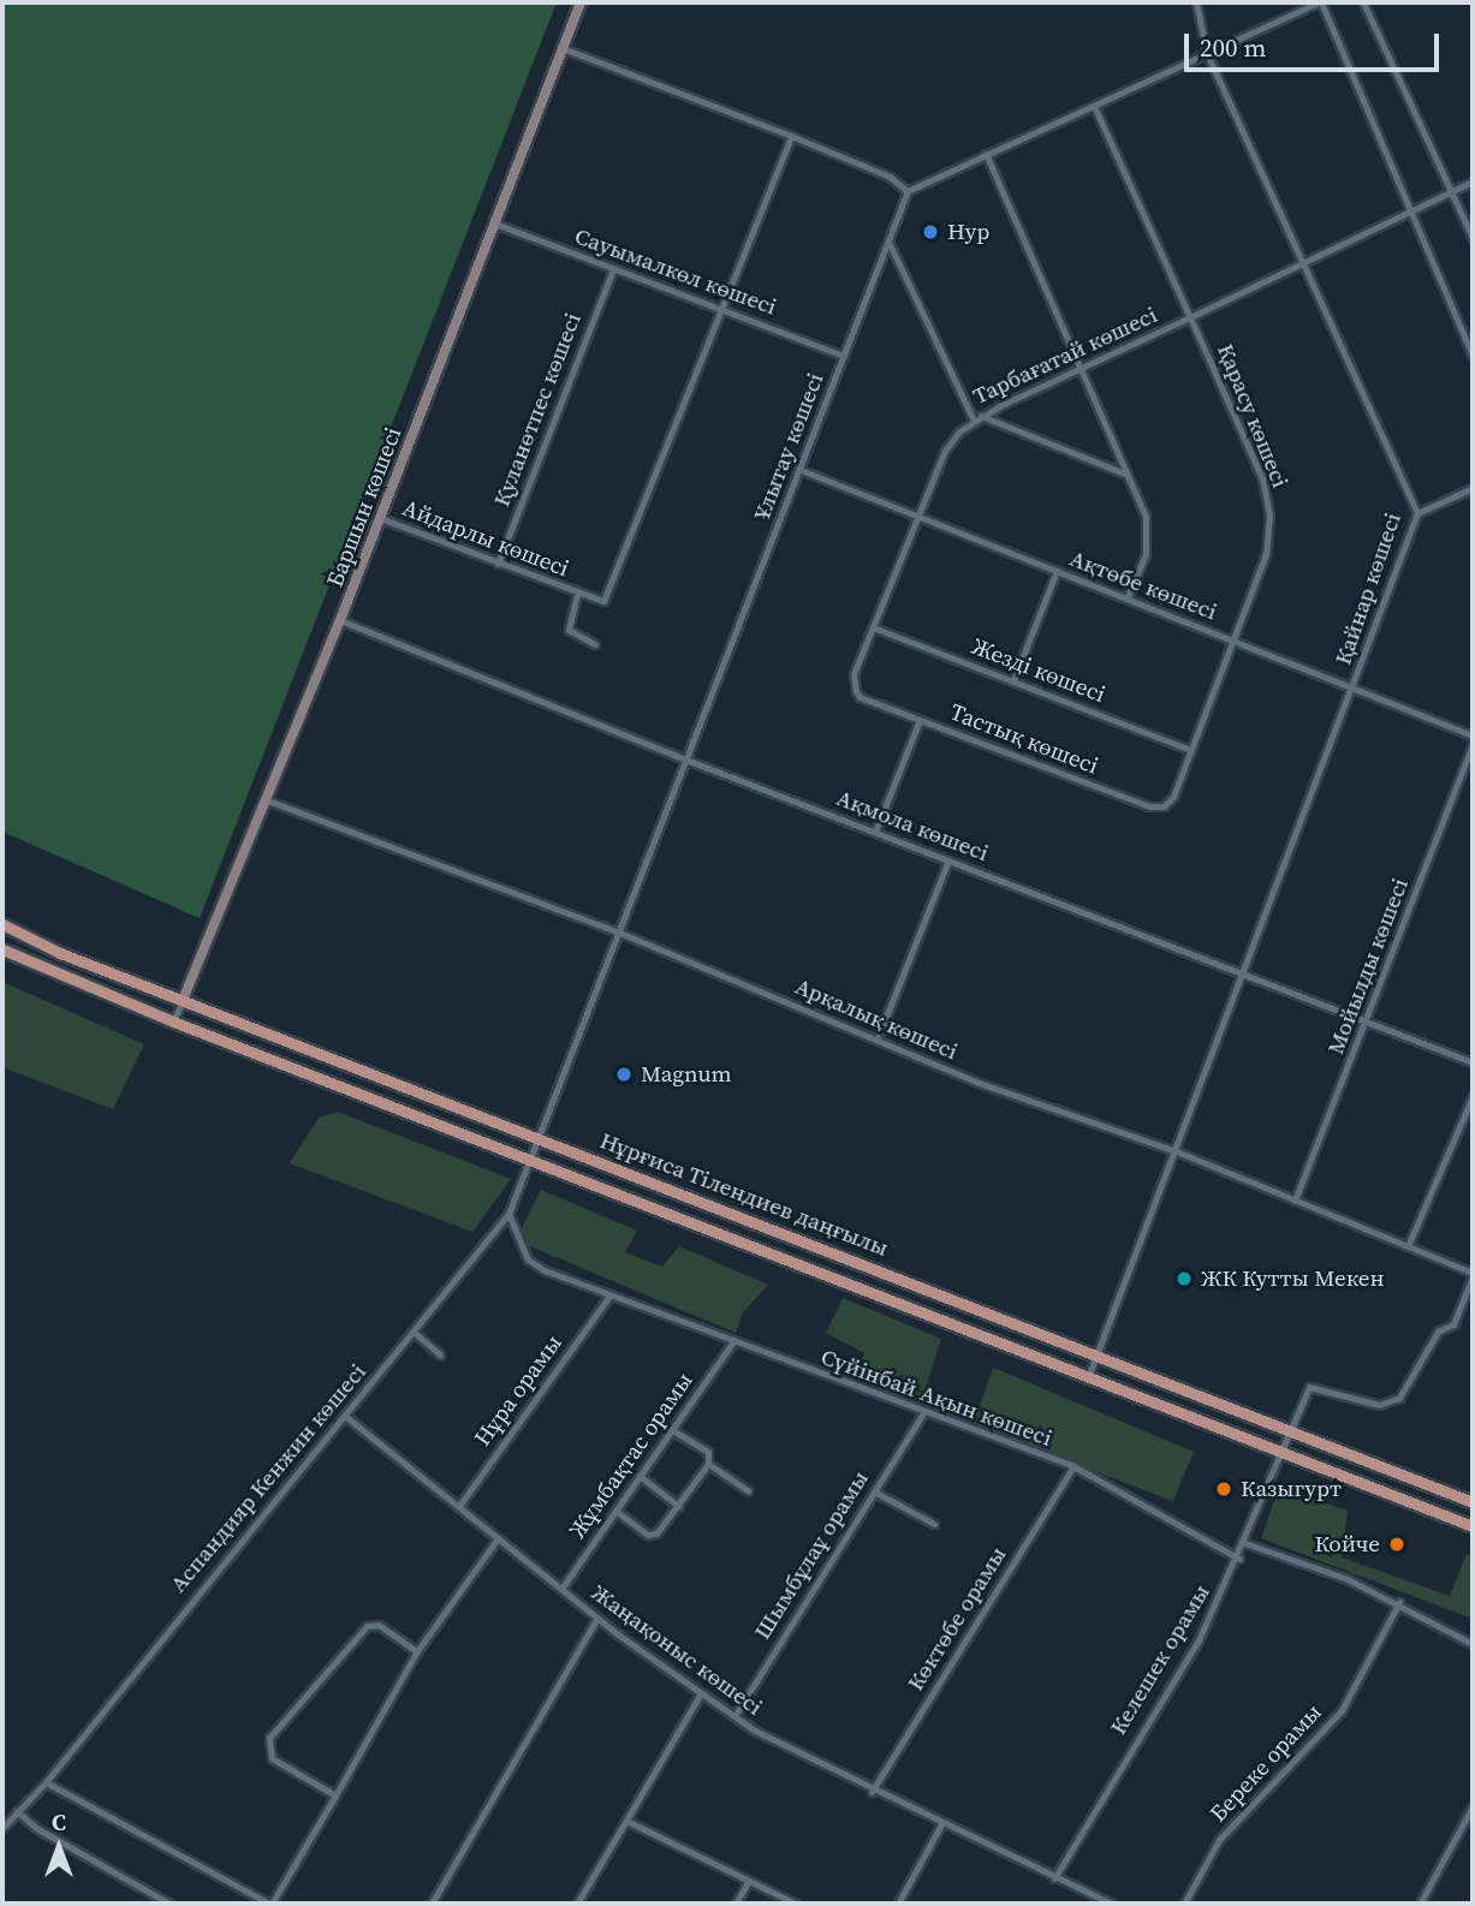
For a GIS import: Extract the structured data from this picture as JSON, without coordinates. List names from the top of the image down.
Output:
{
  "streets": {
    "main road": ["Нұрғиса Тілендиев даңғылы"],
    "street": [
      "Сауымалкөл көшесі",
      "Тарбағатай көшесі",
      "Қуланөтпес көшесі",
      "Қарасу көшесі",
      "Ұлытау көшесі",
      "Баршын көшесі",
      "Айдарлы көшесі",
      "Ақтөбе көшесі",
      "Қайнар көшесі",
      "Жезді көшесі",
      "Тастық көшесі",
      "Ақмола көшесі",
      "Мойылды көшесі",
      "Арқалық көшесі",
      "Нұра орамы",
      "Сүйінбай Ақын көшесі",
      "Жұмбақтас орамы",
      "Аспандияр Кенжин көшесі",
      "Шымбұлаұ орамы",
      "Көктөбе орамы",
      "Жаңақоныс көшесі",
      "Келешек орамы",
      "Береке орамы"
    ]
  },
  "crossings": [
    ["Сауымалкөл көшесі", "Қуланөтпес көшесі"],
    ["Сауымалкөл көшесі", "Ұлытау көшесі"],
    ["Сауымалкөл көшесі", "Баршын көшесі"],
    ["Сауымалкөл көшесі", "Айдарлы көшесі"],
    ["Тарбағатай көшесі", "Қарасу көшесі"],
    ["Тарбағатай көшесі", "Ақтөбе көшесі"],
    ["Тарбағатай көшесі", "Қайнар көшесі"],
    ["Тарбағатай көшесі", "Жезді көшесі"],
    ["Тарбағатай көшесі", "Тастық көшесі"],
    ["Қуланөтпес көшесі", "Айдарлы көшесі"],
    ["Қарасу көшесі", "Ақтөбе көшесі"],
    ["Қарасу көшесі", "Жезді көшесі"],
    ["Қарасу көшесі", "Тастық көшесі"],
    ["Ұлытау көшесі", "Ақтөбе көшесі"],
    ["Ұлытау көшесі", "Ақмола көшесі"],
    ["Ұлытау көшесі", "Арқалық көшесі"],
    ["Ұлытау көшесі", "Нұрғиса Тілендиев даңғылы"],
    ["Ұлытау көшесі", "Аспандияр Кенжин көшесі"],
    ["Баршын көшесі", "Айдарлы көшесі"],
    ["Баршын көшесі", "Ақмола көшесі"],
    ["Баршын көшесі", "Арқалық көшесі"],
    ["Баршын көшесі", "Нұрғиса Тілендиев даңғылы"],
    ["Ақтөбе көшесі", "Қайнар көшесі"],
    ["Қайнар көшесі", "Ақмола көшесі"],
    ["Қайнар көшесі", "Арқалық көшесі"],
    ["Қайнар көшесі", "Нұрғиса Тілендиев даңғылы"],
    ["Ақмола көшесі", "Мойылды көшесі"],
    ["Мойылды көшесі", "Арқалық көшесі"],
    ["Арқалық көшесі", "Келешек орамы"],
    ["Нұрғиса Тілендиев даңғылы", "Аспандияр Кенжин көшесі"],
    ["Нұрғиса Тілендиев даңғылы", "Келешек орамы"],
    ["Нұра орамы", "Сүйінбай Ақын көшесі"],
    ["Нұра орамы", "Жаңақоныс көшесі"],
    ["Сүйінбай Ақын көшесі", "Жұмбақтас орамы"],
    ["Сүйінбай Ақын көшесі", "Аспандияр Кенжин көшесі"],
    ["Сүйінбай Ақын көшесі", "Шымбұлаұ орамы"],
    ["Сүйінбай Ақын көшесі", "Көктөбе орамы"],
    ["Сүйінбай Ақын көшесі", "Келешек орамы"],
    ["Жұмбақтас орамы", "Жаңақоныс көшесі"],
    ["Аспандияр Кенжин көшесі", "Жаңақоныс көшесі"],
    ["Шымбұлаұ орамы", "Жаңақоныс көшесі"],
    ["Көктөбе орамы", "Жаңақоныс көшесі"],
    ["Жаңақоныс көшесі", "Келешек орамы"]
  ],
  "places": [
    "Нур",
    "Magnum",
    "ЖК Кутты Мекен",
    "Казыгурт",
    "Койче"
  ],
  "scale_bar": "200 m",
  "north": "top"
}
